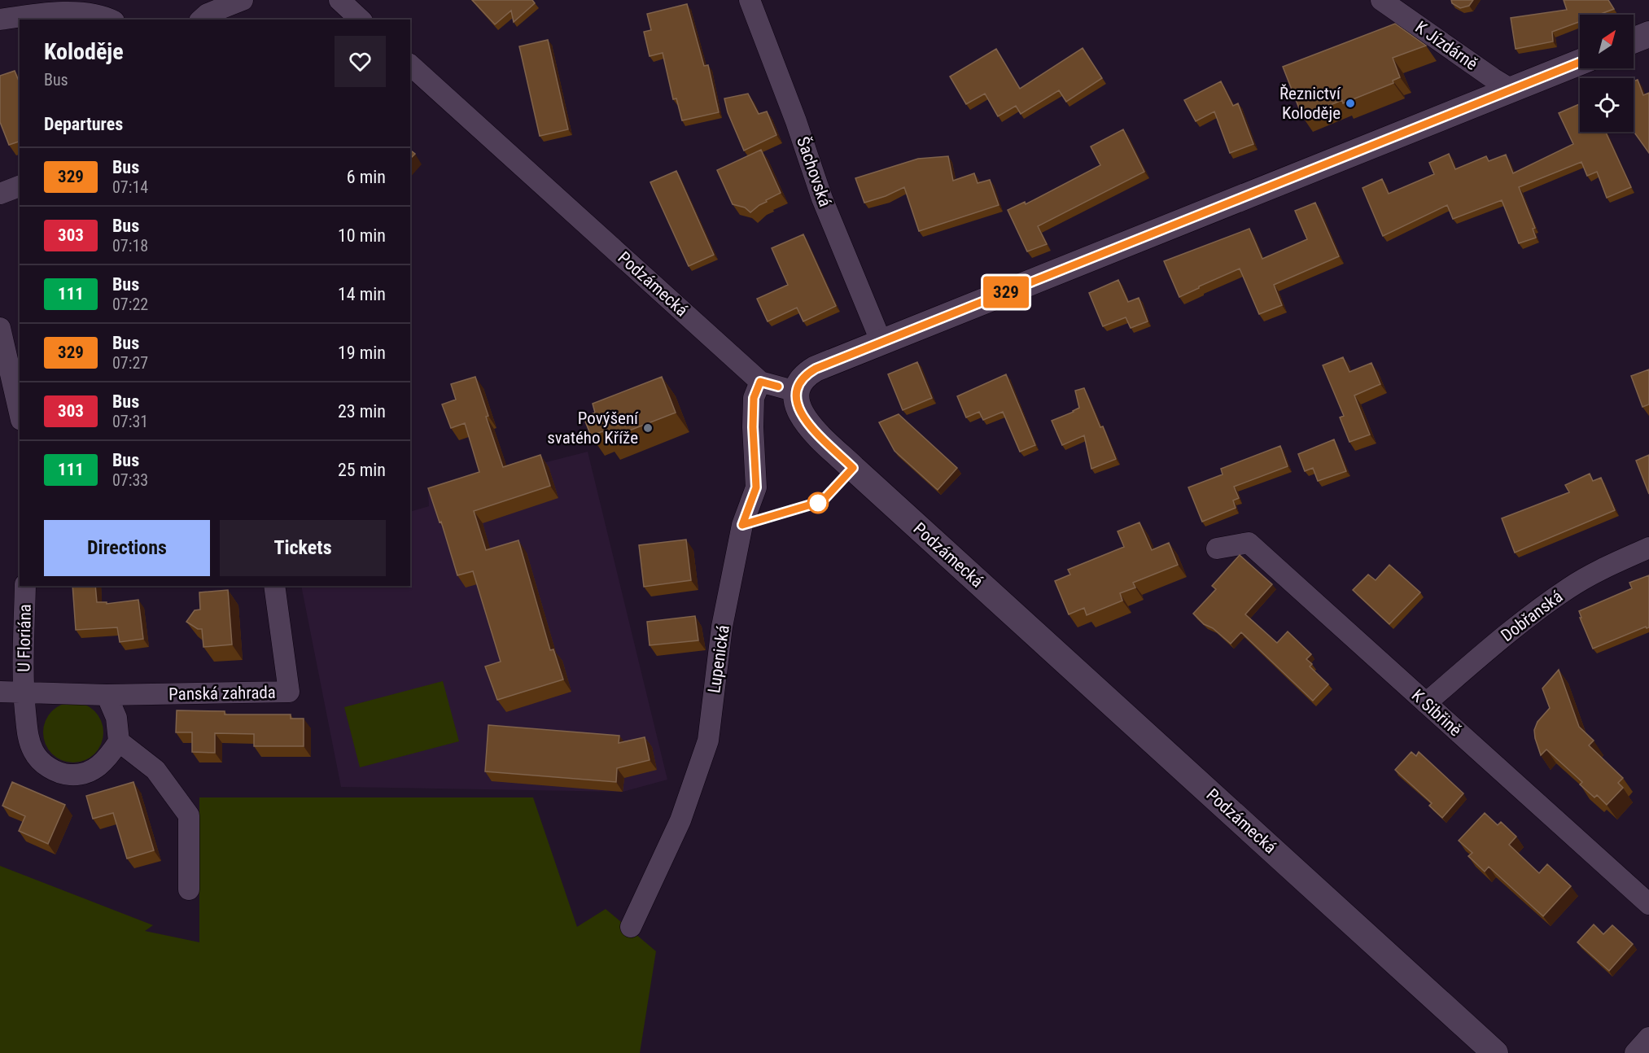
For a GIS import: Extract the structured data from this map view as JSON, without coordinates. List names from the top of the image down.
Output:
{
  "streets": {
    "street": [
      "K Jízdárně",
      "Šachovská",
      "Podzámecká",
      "Dobřanská",
      "U Floriána",
      "Lupenická",
      "Panská zahrada",
      "K Sibřině"
    ]
  },
  "crossings": [
    ["Podzámecká", "Lupenická"],
    ["Dobřanská", "K Sibřině"],
    ["U Floriána", "Panská zahrada"]
  ],
  "places": ["Řeznictví Koloděje", "Povýšení svatého Kříže"],
  "lines": ["bus line 329"],
  "north": "top right",
  "page": {
    "on_map": "329",
    "heading": [
      ["Koloděje", "Bus"],
      "Departures"
    ],
    "list": [
      {
        "mark": "329",
        "name": "Bus",
        "note": "07:14",
        "value": "6 min"
      },
      {
        "mark": "303",
        "name": "Bus",
        "note": "07:18",
        "value": "10 min"
      },
      {
        "mark": "111",
        "name": "Bus",
        "note": "07:22",
        "value": "14 min"
      },
      {
        "mark": "329",
        "name": "Bus",
        "note": "07:27",
        "value": "19 min"
      },
      {
        "mark": "303",
        "name": "Bus",
        "note": "07:31",
        "value": "23 min"
      },
      {
        "mark": "111",
        "name": "Bus",
        "note": "07:33",
        "value": "25 min"
      }
    ],
    "buttons": ["Directions", "Tickets"]
  }
}
